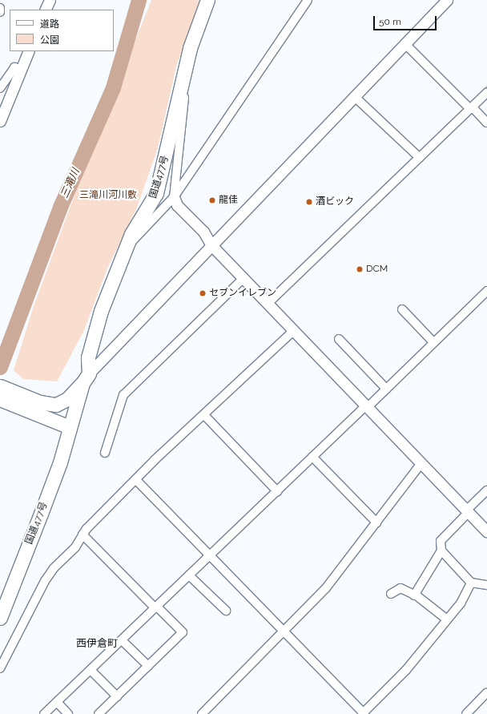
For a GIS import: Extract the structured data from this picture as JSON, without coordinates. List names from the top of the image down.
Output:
{
  "streets": {
    "highway": ["国道477号"]
  },
  "districts": ["西伊倉町"],
  "water": ["三滝川"],
  "parks": ["三滝川河川敷"],
  "places": [
    "龍佳",
    "酒ビック",
    "DCM",
    "セブンイレブン"
  ],
  "legend": ["道路", "公園"],
  "scale_bar": "50 m"
}
